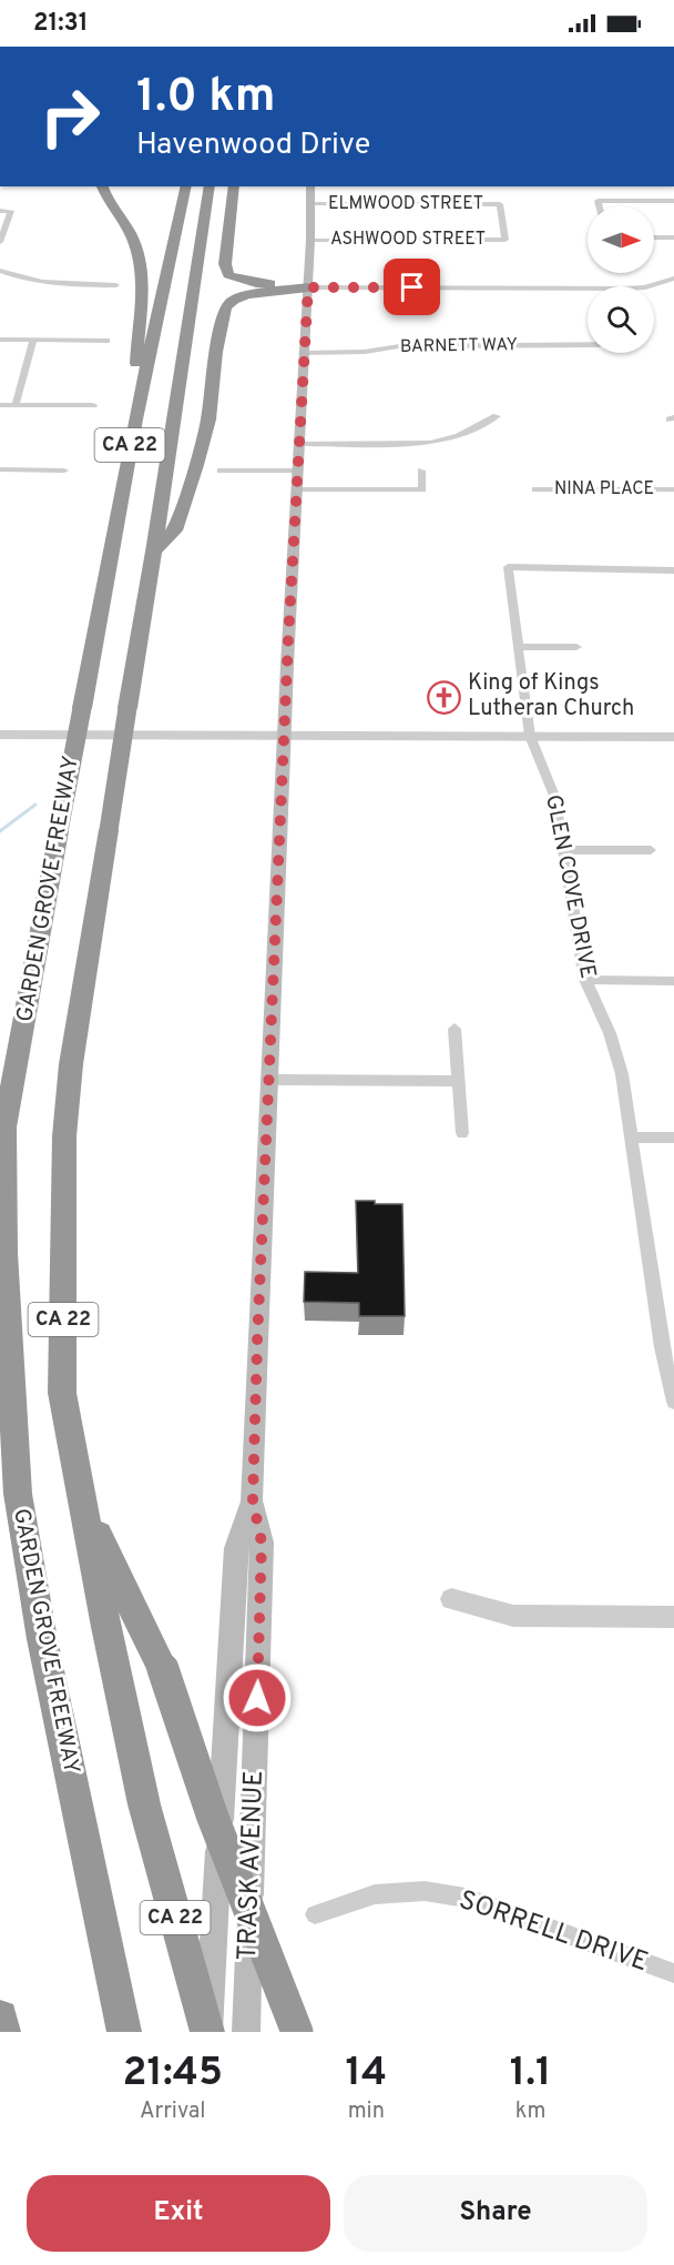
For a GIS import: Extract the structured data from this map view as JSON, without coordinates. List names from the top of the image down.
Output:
{
  "streets": {
    "highway": ["CA 22", "GARDEN GROVE FREEWAY"],
    "main road": ["TRASK AVENUE"],
    "street": [
      "ELMWOOD STREET",
      "ASHWOOD STREET",
      "BARNETT WAY",
      "NINA PLACE",
      "GLEN COVE DRIVE",
      "SORRELL DRIVE"
    ]
  },
  "crossings": [
    ["ELMWOOD STREET", "ASHWOOD STREET"],
    ["ELMWOOD STREET", "TRASK AVENUE"],
    ["ASHWOOD STREET", "TRASK AVENUE"],
    ["BARNETT WAY", "TRASK AVENUE"],
    ["CA 22", "TRASK AVENUE"]
  ],
  "places": {
    "church": ["King of Kings Lutheran Church"]
  },
  "north": "right",
  "page": {
    "status": "21:31",
    "turn": ["1.0 km", "Havenwood Drive"],
    "eta": [
      "21:45",
      "Arrival",
      "14",
      "min",
      "1.1",
      "km"
    ],
    "buttons": ["Exit", "Share"]
  }
}
